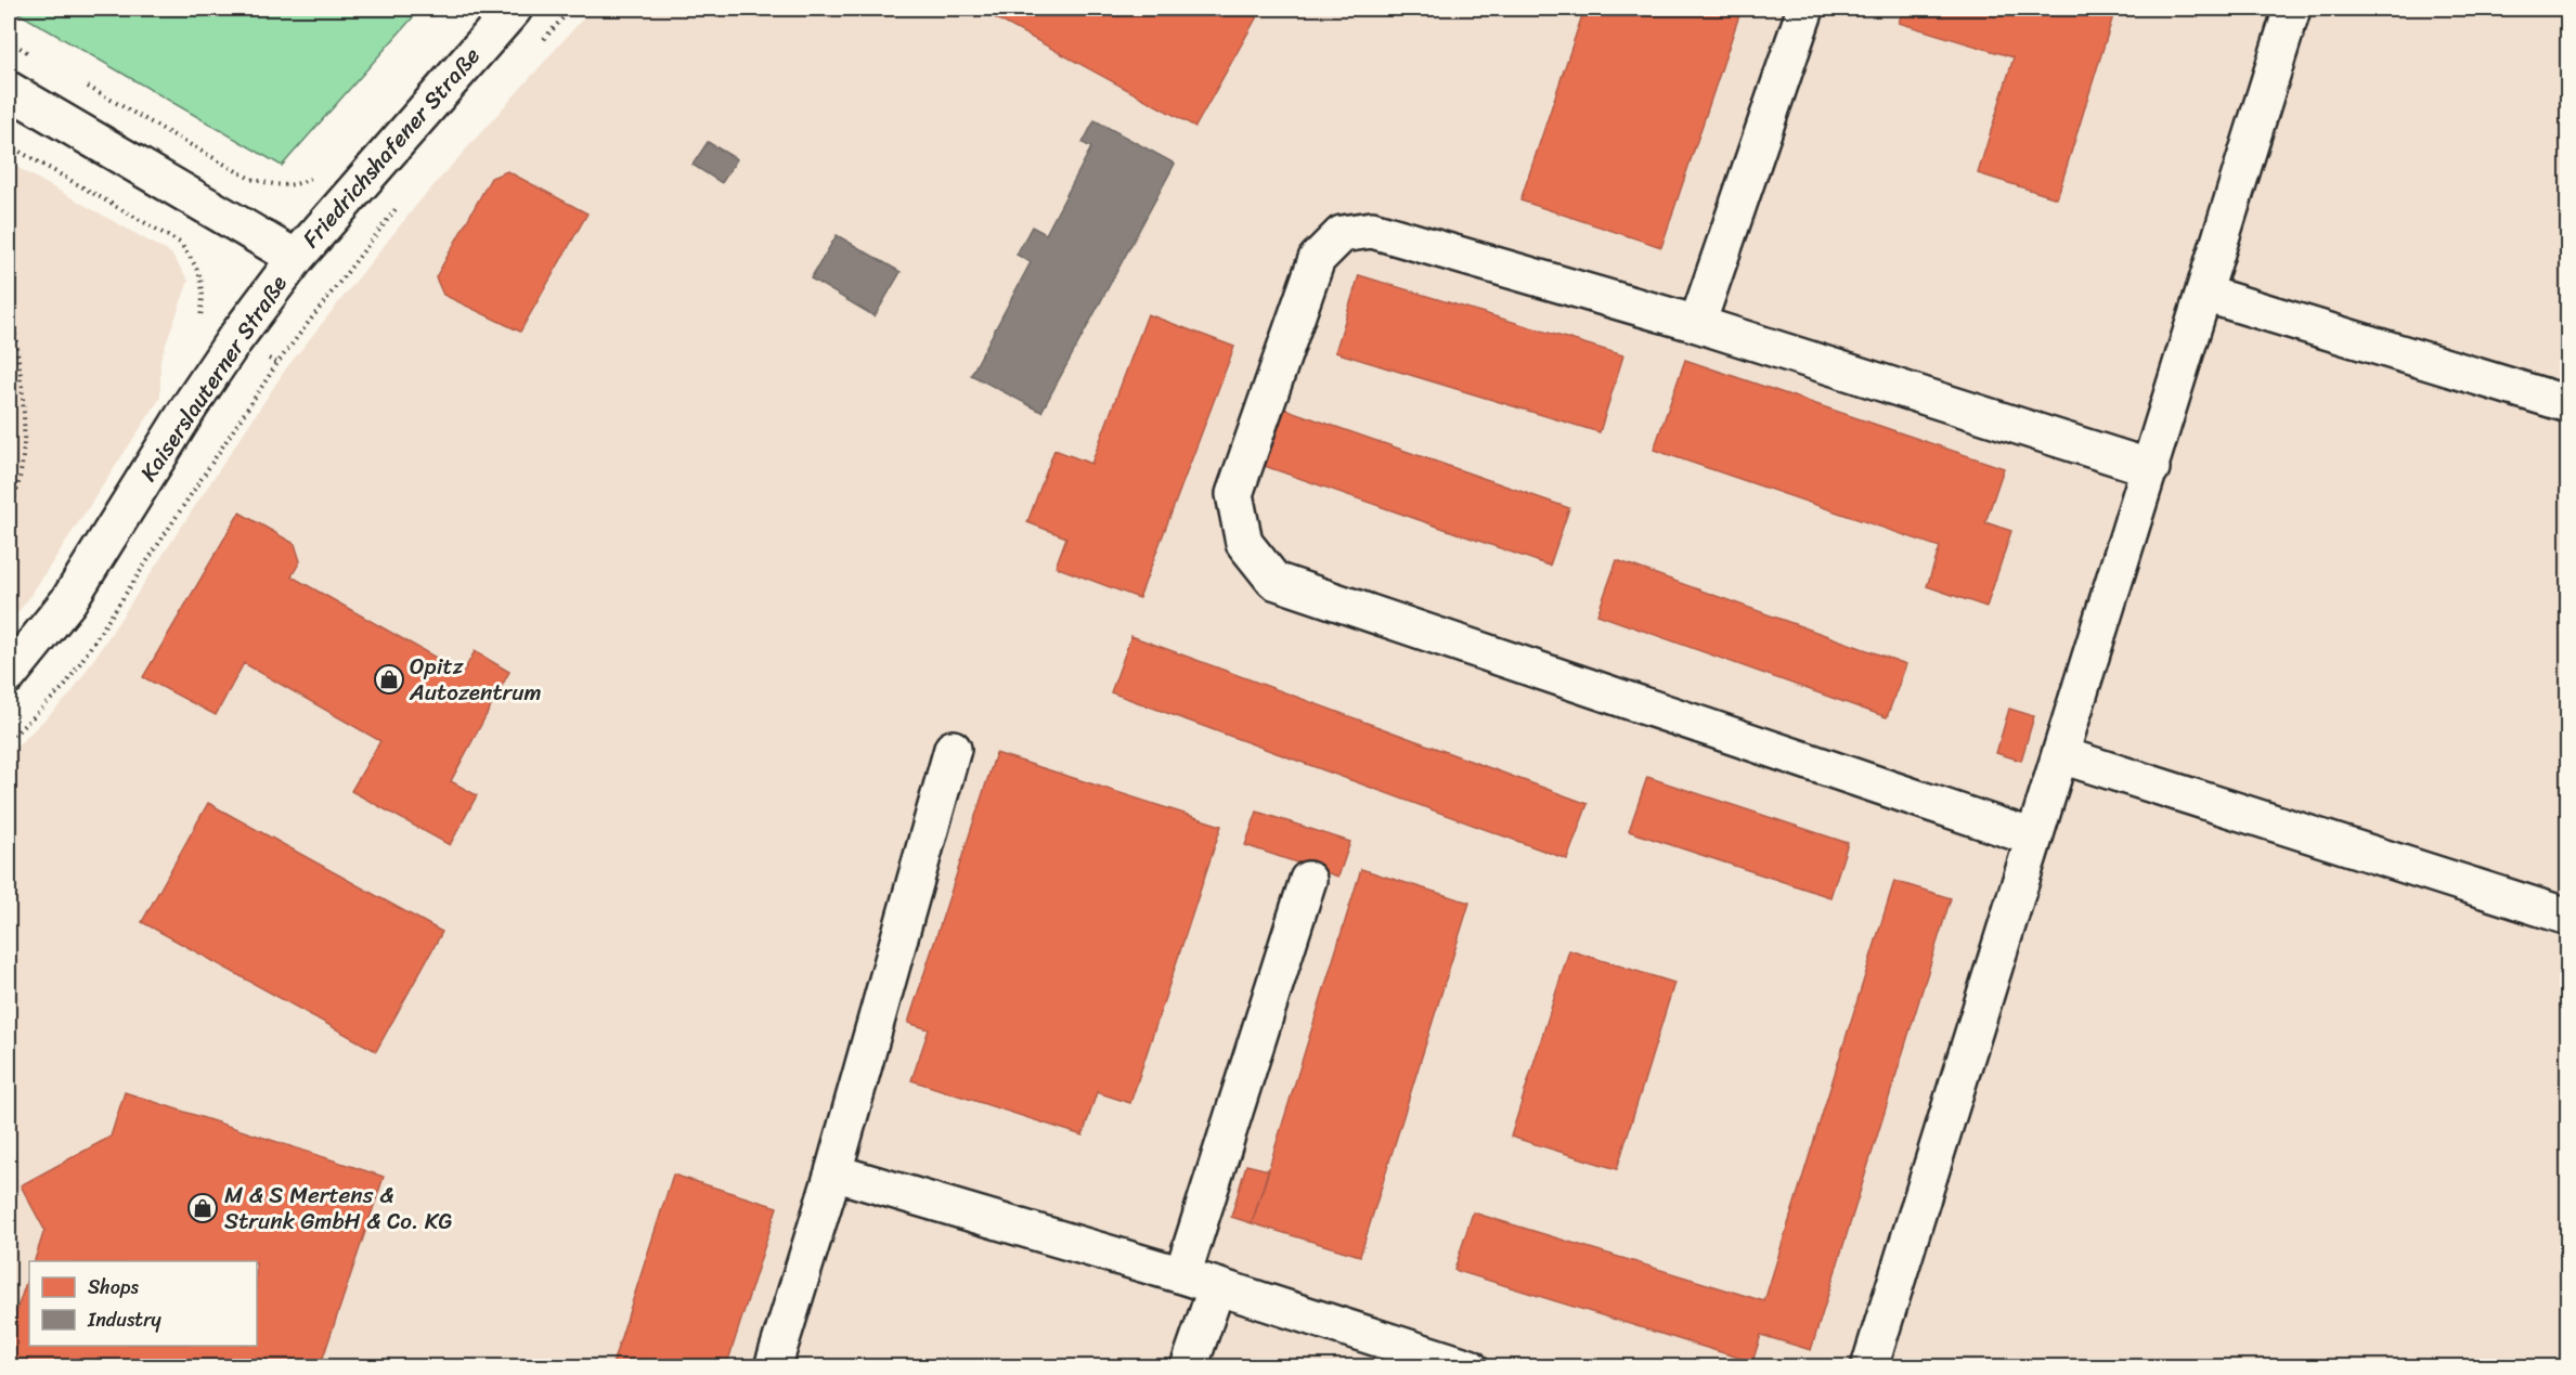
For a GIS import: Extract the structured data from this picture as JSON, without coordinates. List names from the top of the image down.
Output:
{
  "streets": {
    "street": ["Friedrichshafener Straße", "Kaiserslauterner Straße"]
  },
  "crossings": [
    ["Friedrichshafener Straße", "Kaiserslauterner Straße"]
  ],
  "places": {
    "shop": ["Opitz Autozentrum", "M & S Mertens & Strunk GmbH & Co. KG"]
  },
  "legend": ["Shops", "Industry"]
}
